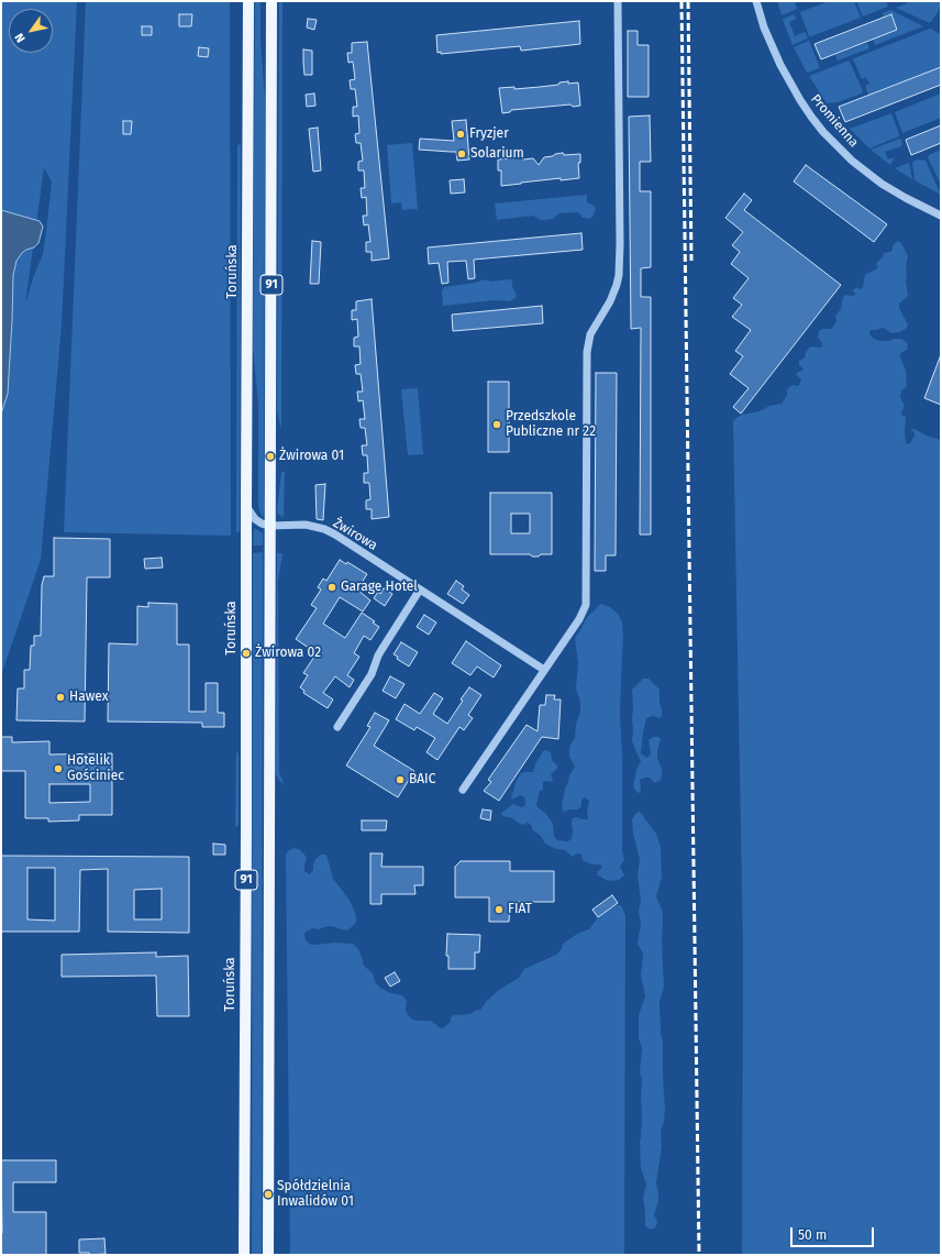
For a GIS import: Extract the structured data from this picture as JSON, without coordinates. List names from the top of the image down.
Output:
{
  "streets": {
    "main road": ["Toruńska", "91"],
    "street": ["Promienna", "Żwirowa"]
  },
  "crossings": [
    ["91", "Żwirowa"]
  ],
  "places": [
    "Fryzjer",
    "Solarium",
    "Przedszkole Publiczne nr 22",
    "Żwirowa 01",
    "Garage Hotel",
    "Żwirowa 02",
    "Hawex",
    "Hotelik Gościniec",
    "BAIC",
    "FIAT",
    "Spółdzielnia Inwalidów 01"
  ],
  "scale_bar": "50 m",
  "north": "bottom left"
}
